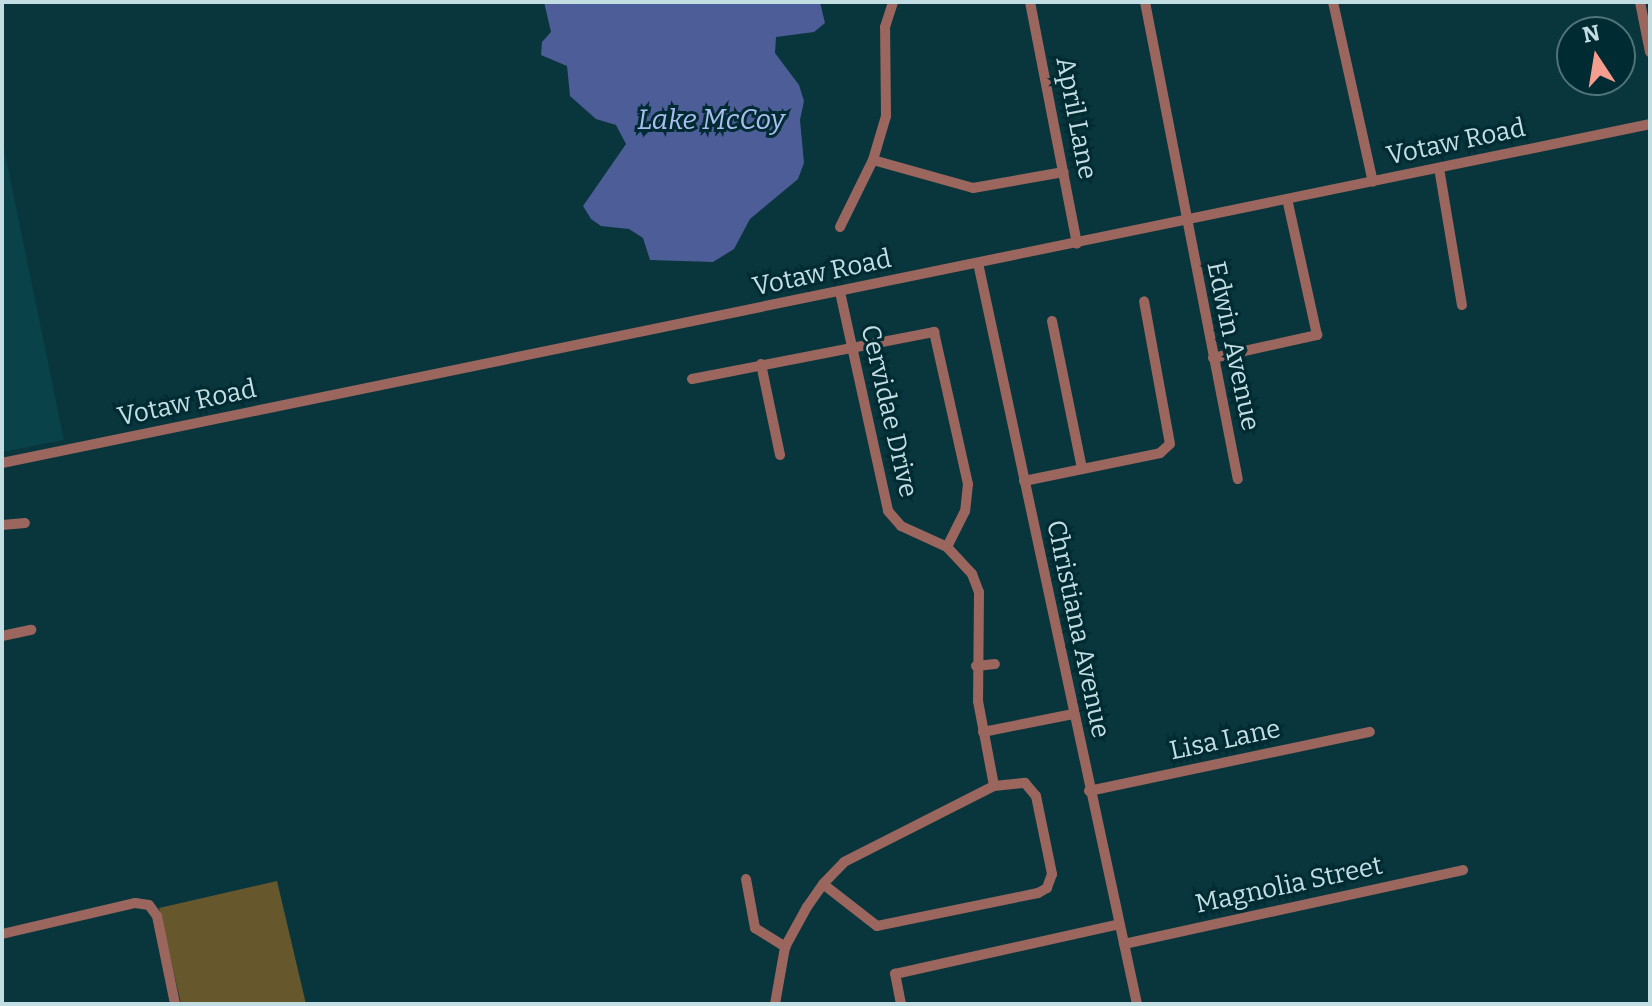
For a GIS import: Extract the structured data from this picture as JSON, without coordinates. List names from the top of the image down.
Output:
{
  "streets": {
    "street": [
      "April Lane",
      "Votaw Road",
      "Edwin Avenue",
      "Cervidae Drive",
      "Christiana Avenue",
      "Lisa Lane",
      "Magnolia Street"
    ]
  },
  "crossings": [
    ["April Lane", "Votaw Road"],
    ["Votaw Road", "Edwin Avenue"],
    ["Votaw Road", "Cervidae Drive"],
    ["Votaw Road", "Christiana Avenue"],
    ["Christiana Avenue", "Lisa Lane"],
    ["Christiana Avenue", "Magnolia Street"]
  ],
  "water": ["Lake McCoy"],
  "north": "top"
}
